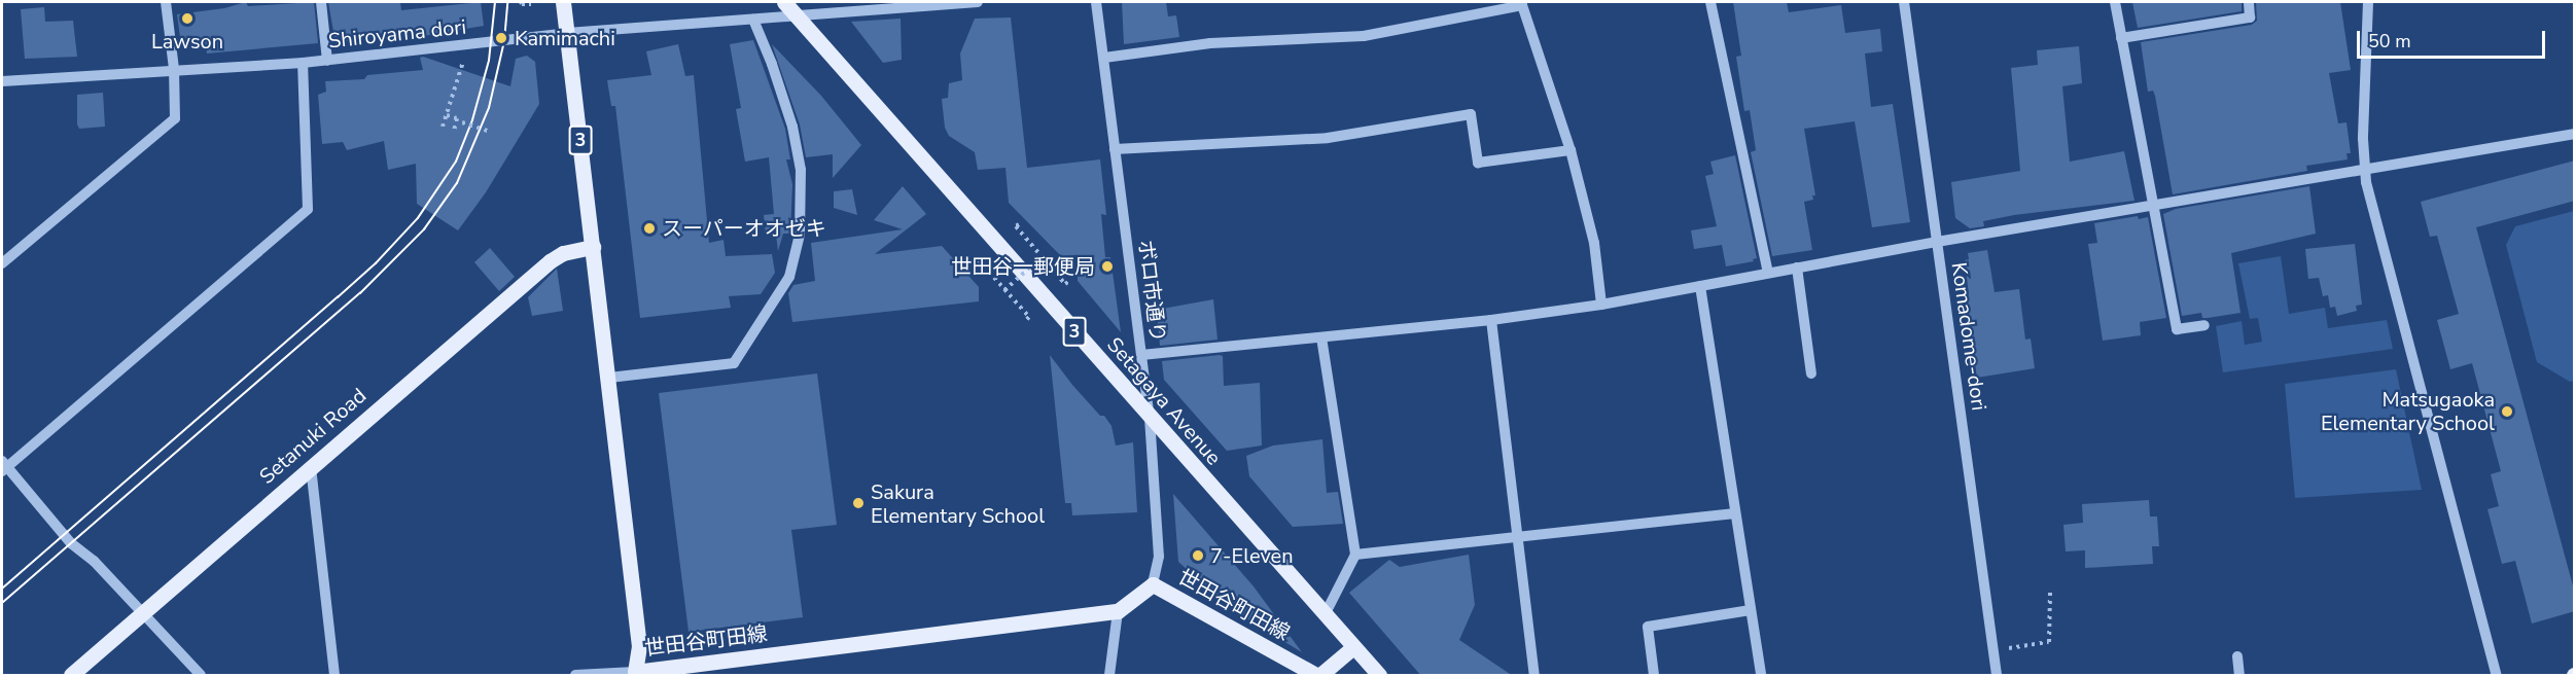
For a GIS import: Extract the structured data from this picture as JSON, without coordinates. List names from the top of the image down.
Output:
{
  "streets": {
    "main road": [
      "3",
      "Setagaya Avenue",
      "Setanuki Road",
      "世田谷町田線"
    ],
    "street": ["Shiroyama dori", "ボロ市通り", "Komadome-dori"]
  },
  "crossings": [
    ["Shiroyama dori", "3"],
    ["Shiroyama dori", "Setagaya Avenue"],
    ["Shiroyama dori", "世田谷町田線"],
    ["3", "Setagaya Avenue"],
    ["3", "世田谷町田線"],
    ["ボロ市通り", "Setagaya Avenue"],
    ["ボロ市通り", "世田谷町田線"],
    ["Setanuki Road", "世田谷町田線"]
  ],
  "places": [
    "Lawson",
    "Kamimachi",
    "スーパーオオゼキ",
    "世田谷一郵便局",
    "Matsugaoka Elementary School",
    "Sakura Elementary School",
    "7-Eleven"
  ],
  "scale_bar": "50 m"
}
